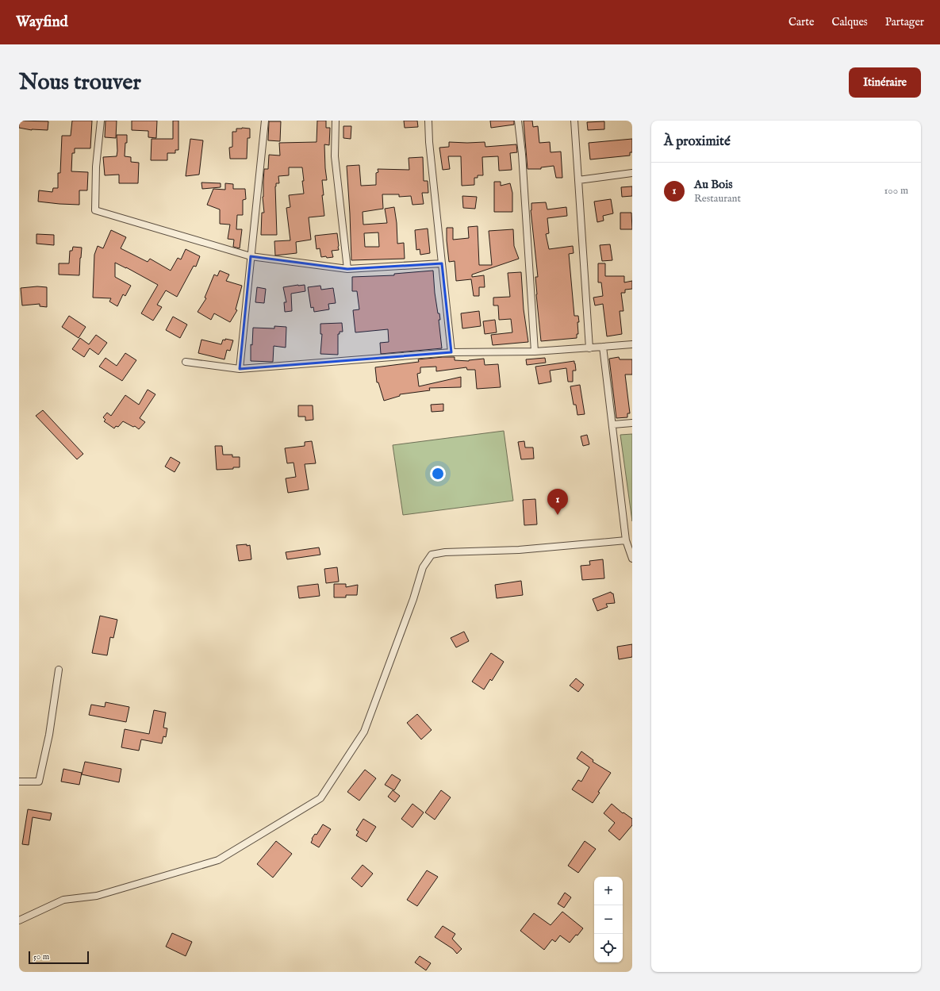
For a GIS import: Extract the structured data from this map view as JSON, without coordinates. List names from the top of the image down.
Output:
{
  "scale_bar": "50 m",
  "page": {
    "header": "Wayfind",
    "nav": ["Carte", "Calques", "Partager"],
    "buttons": "Itinéraire",
    "title": "Nous trouver",
    "heading": "À proximité",
    "list": [
      {
        "mark": "1",
        "name": "Au Bois",
        "note": "Restaurant",
        "value": "100 m"
      }
    ],
    "pins": "1",
    "map_buttons": ["+", "−"],
    "scale": "50 m"
  }
}
